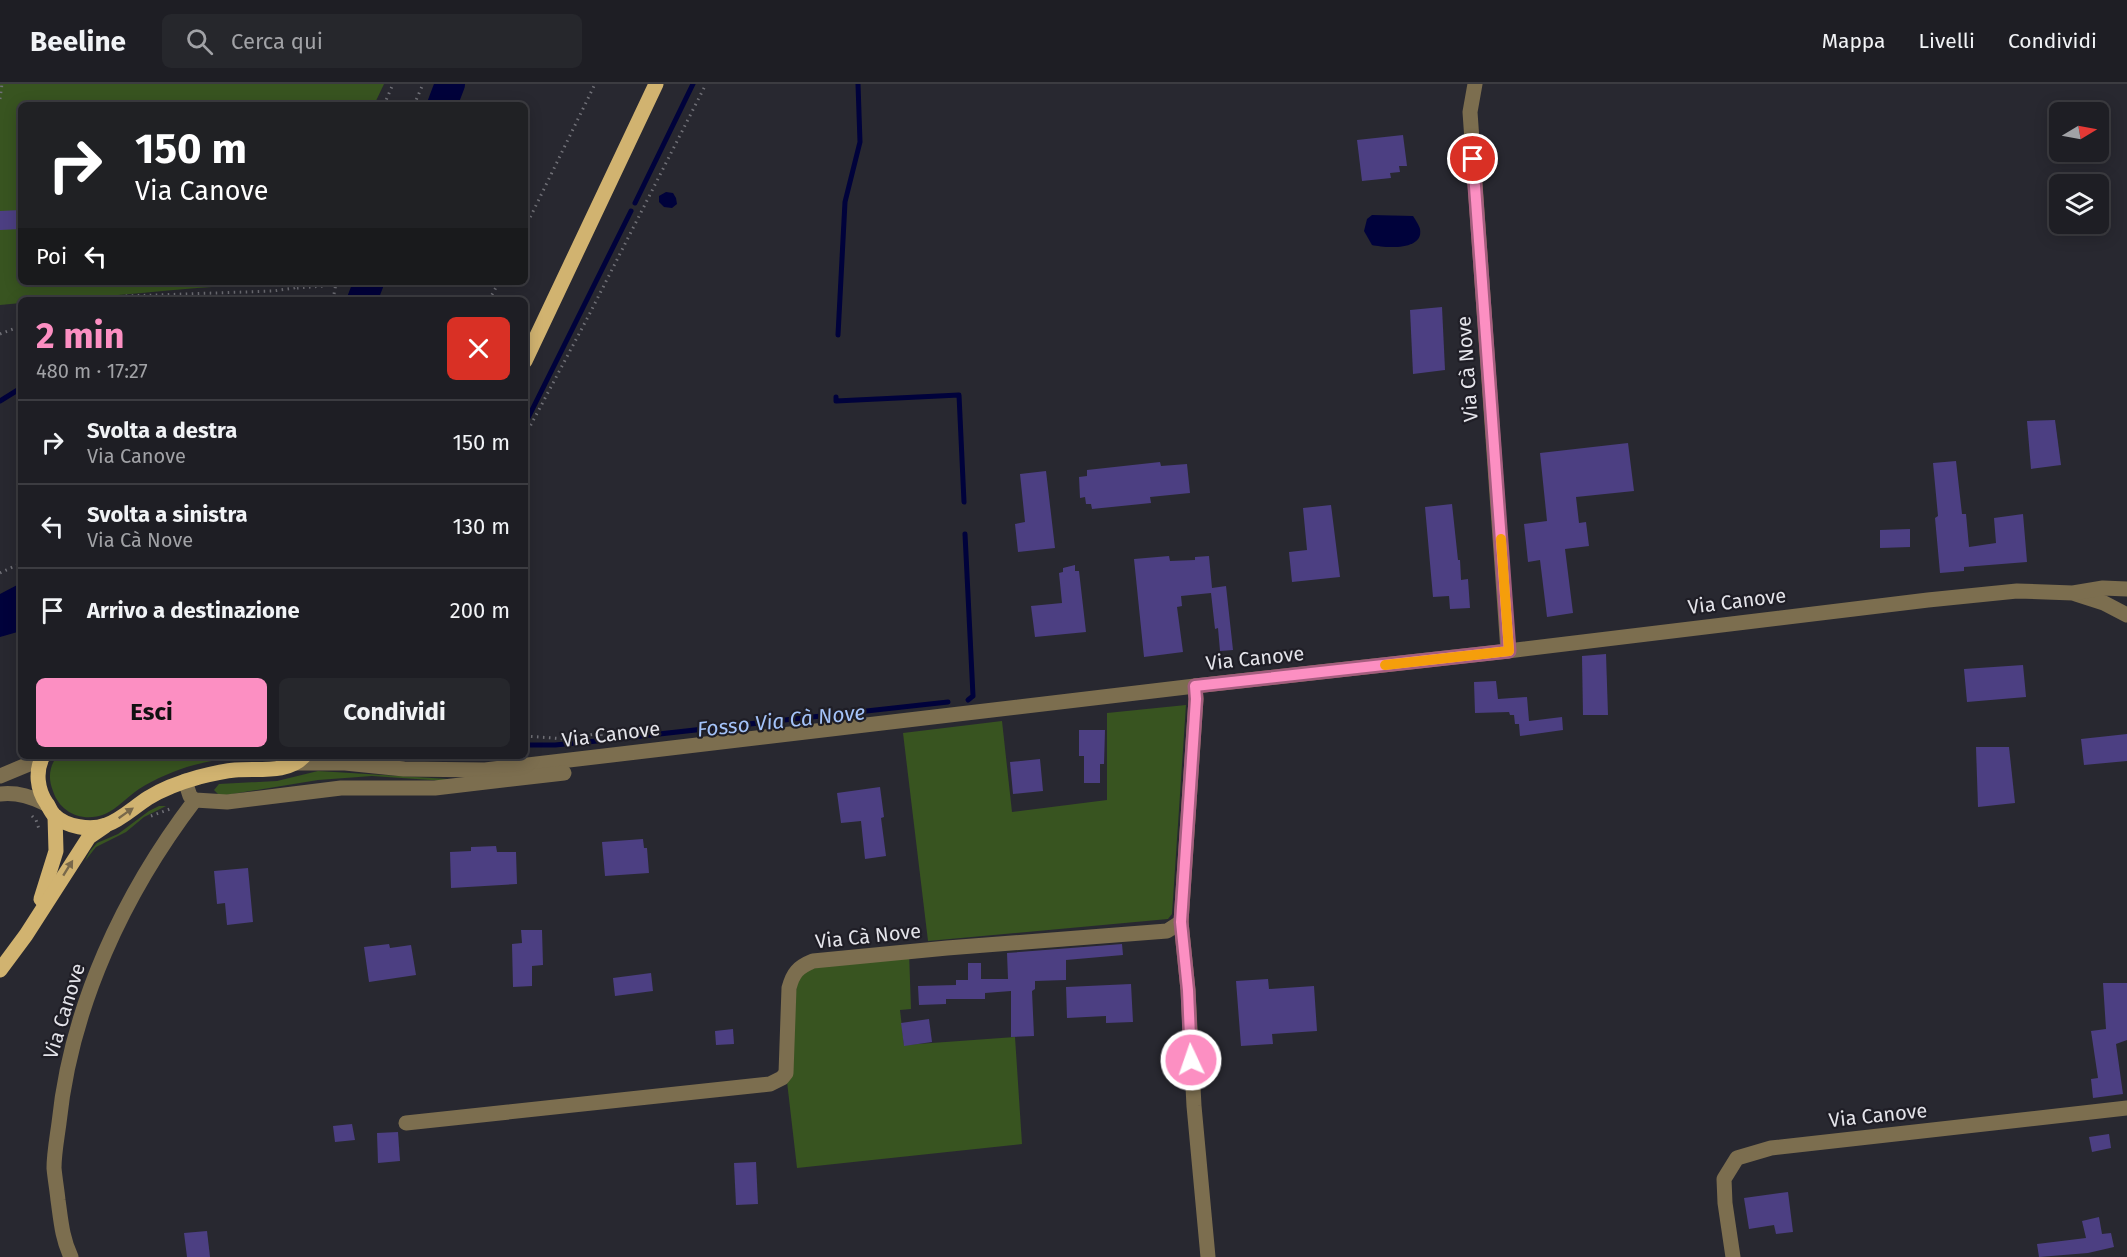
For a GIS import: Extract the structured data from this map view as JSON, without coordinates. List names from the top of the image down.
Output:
{
  "streets": {
    "street": ["Via Cà Nove", "Via Canove"]
  },
  "crossings": [
    ["Via Cà Nove", "Via Canove"]
  ],
  "water": ["Fosso Via Cà Nove"],
  "north": "right",
  "page": {
    "header": "Beeline",
    "search": "Cerca qui",
    "nav": ["Mappa", "Livelli", "Condividi"],
    "turn": ["150 m", "Via Canove"],
    "then": "Poi",
    "heading": ["2 min", "480 m · 17:27"],
    "list": [
      {
        "name": "Svolta a destra",
        "note": "Via Canove",
        "value": "150 m"
      },
      {
        "name": "Svolta a sinistra",
        "note": "Via Cà Nove",
        "value": "130 m"
      },
      {
        "name": "Arrivo a destinazione",
        "value": "200 m"
      }
    ],
    "buttons": ["Esci", "Condividi"]
  }
}
